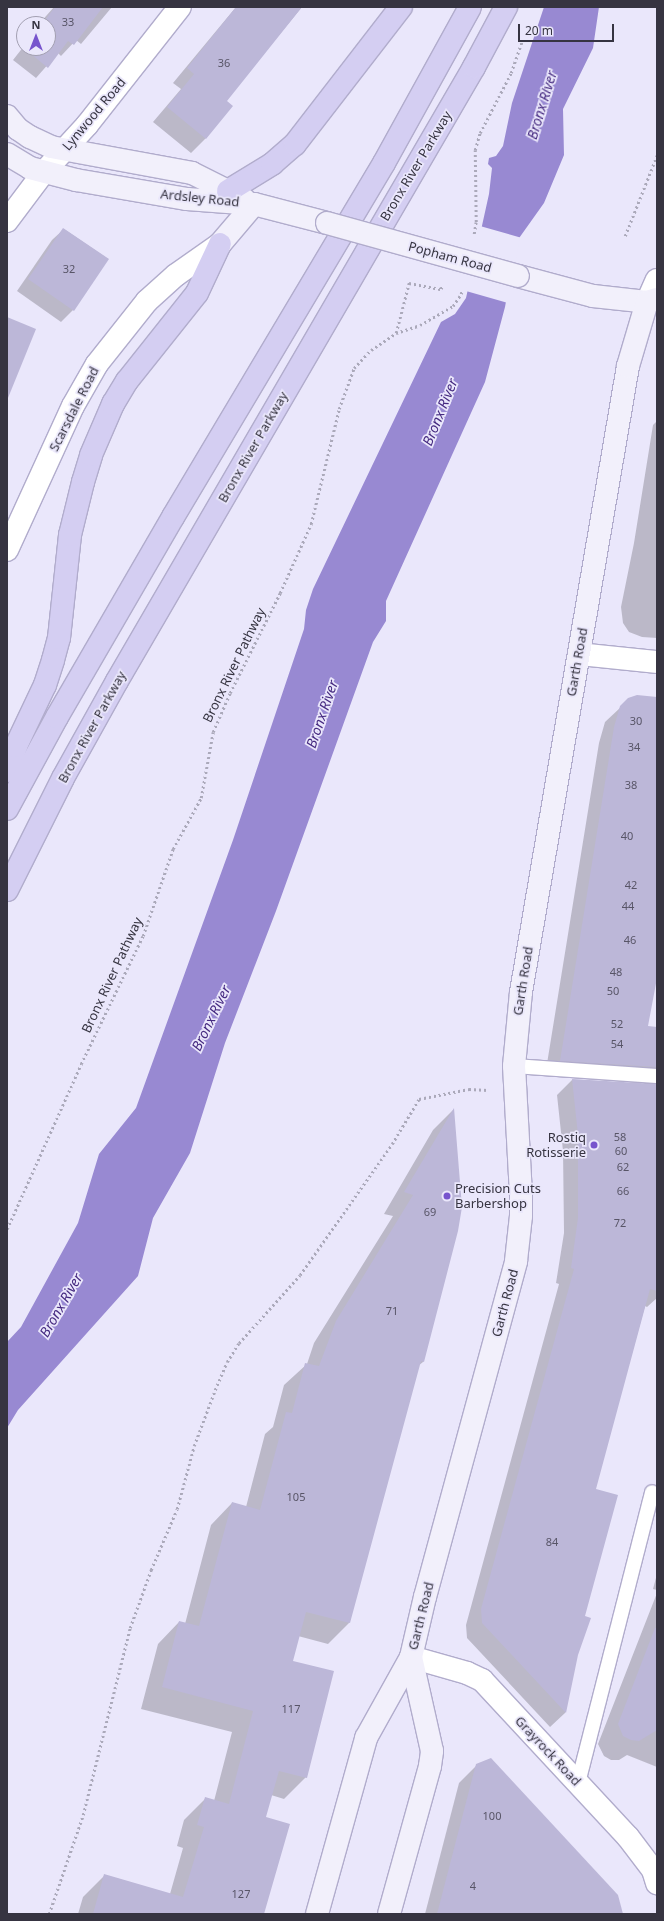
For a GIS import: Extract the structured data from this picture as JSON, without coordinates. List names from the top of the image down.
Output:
{
  "streets": {
    "highway": ["Bronx River Parkway"],
    "street": [
      "Lynwood Road",
      "Ardsley Road",
      "Popham Road",
      "Scarsdale Road",
      "Garth Road",
      "Grayrock Road"
    ],
    "path": ["Bronx River Pathway"]
  },
  "crossings": [
    ["Lynwood Road", "Ardsley Road"],
    ["Ardsley Road", "Popham Road"],
    ["Ardsley Road", "Scarsdale Road"],
    ["Popham Road", "Scarsdale Road"],
    ["Popham Road", "Garth Road"],
    ["Garth Road", "Grayrock Road"]
  ],
  "water": ["Bronx River"],
  "places": ["Rostiq Rotisserie", "Precision Cuts Barbershop"],
  "house_numbers": [
    "33",
    "36",
    "32",
    "30",
    "34",
    "38",
    "40",
    "42",
    "44",
    "46",
    "48",
    "50",
    "52",
    "54",
    "58",
    "60",
    "62",
    "66",
    "69",
    "72",
    "71",
    "105",
    "84",
    "117",
    "100",
    "4",
    "127"
  ],
  "scale_bar": "20 m",
  "north": "top"
}
